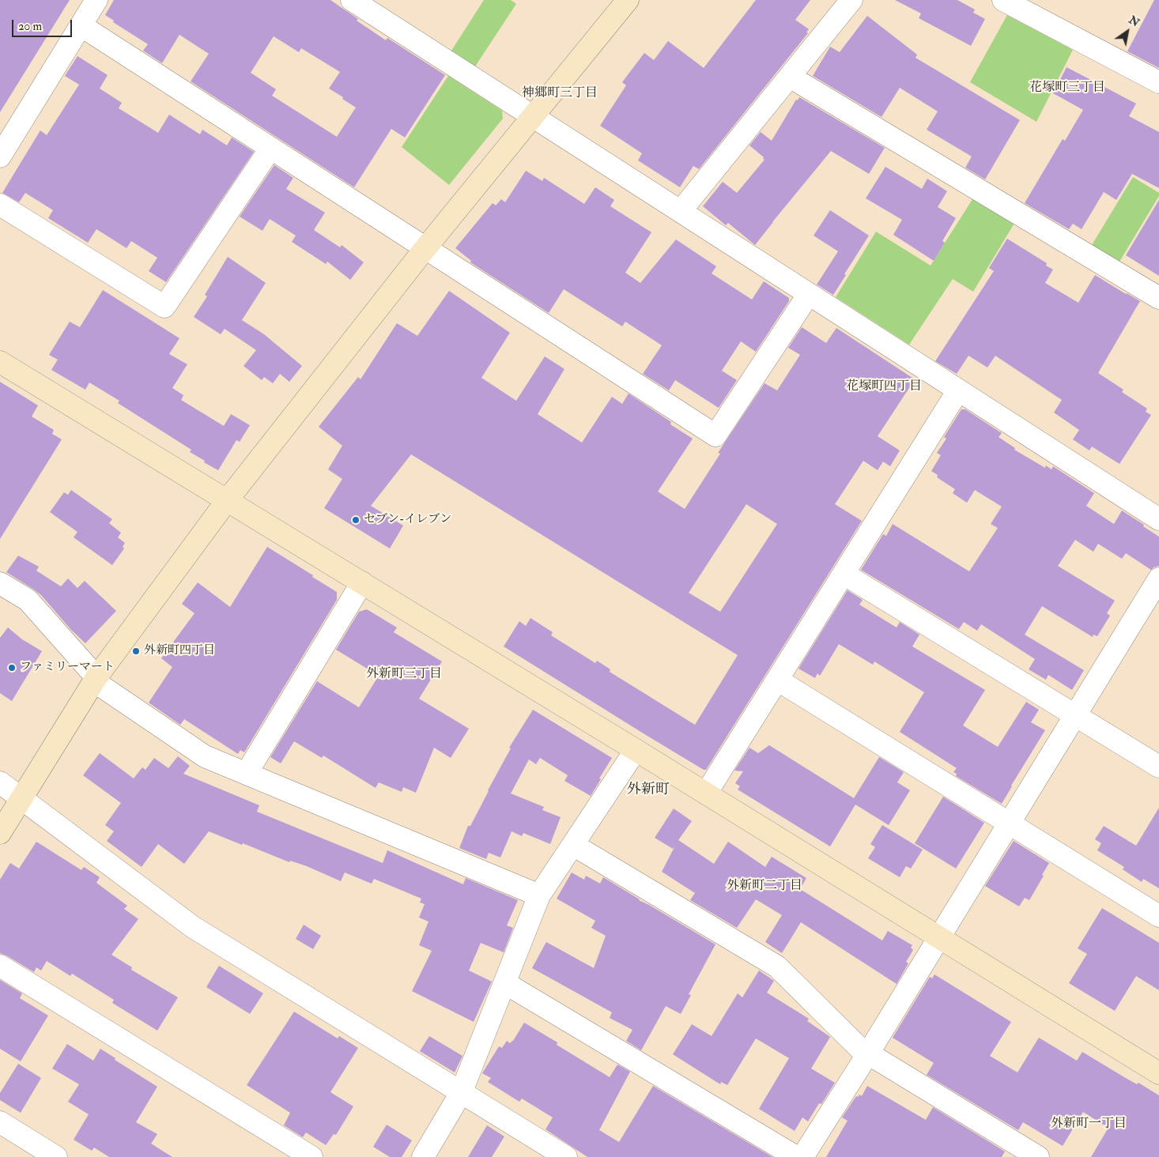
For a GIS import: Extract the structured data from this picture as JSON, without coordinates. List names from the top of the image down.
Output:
{
  "districts": [
    "花塚町三丁目",
    "神郷町三丁目",
    "花塚町四丁目",
    "外新町三丁目",
    "外新町",
    "外新町二丁目",
    "外新町一丁目"
  ],
  "places": ["セブン-イレブン", "外新町四丁目", "ファミリーマート"],
  "scale_bar": "20 m",
  "north": "top right"
}
